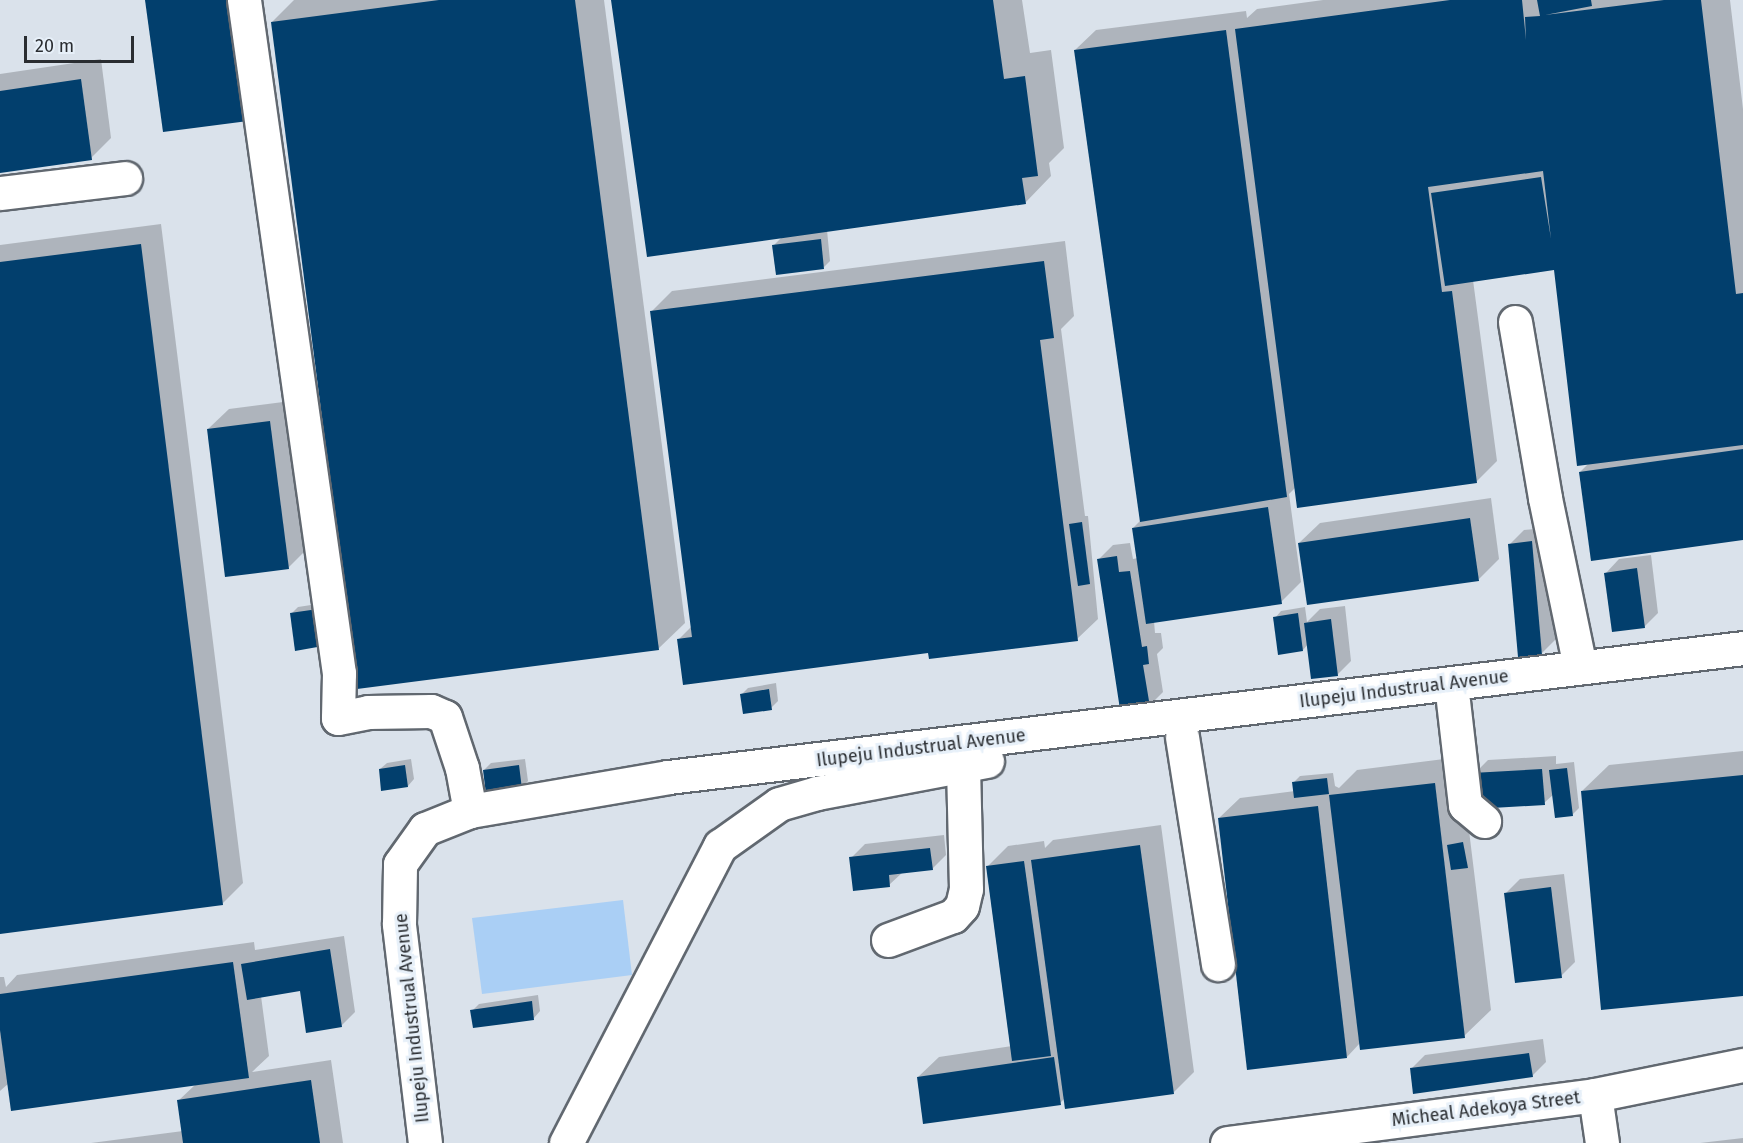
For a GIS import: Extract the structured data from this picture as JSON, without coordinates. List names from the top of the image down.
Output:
{
  "streets": {
    "street": ["Ilupeju Industrual Avenue", "Micheal Adekoya Street"]
  },
  "scale_bar": "20 m"
}
